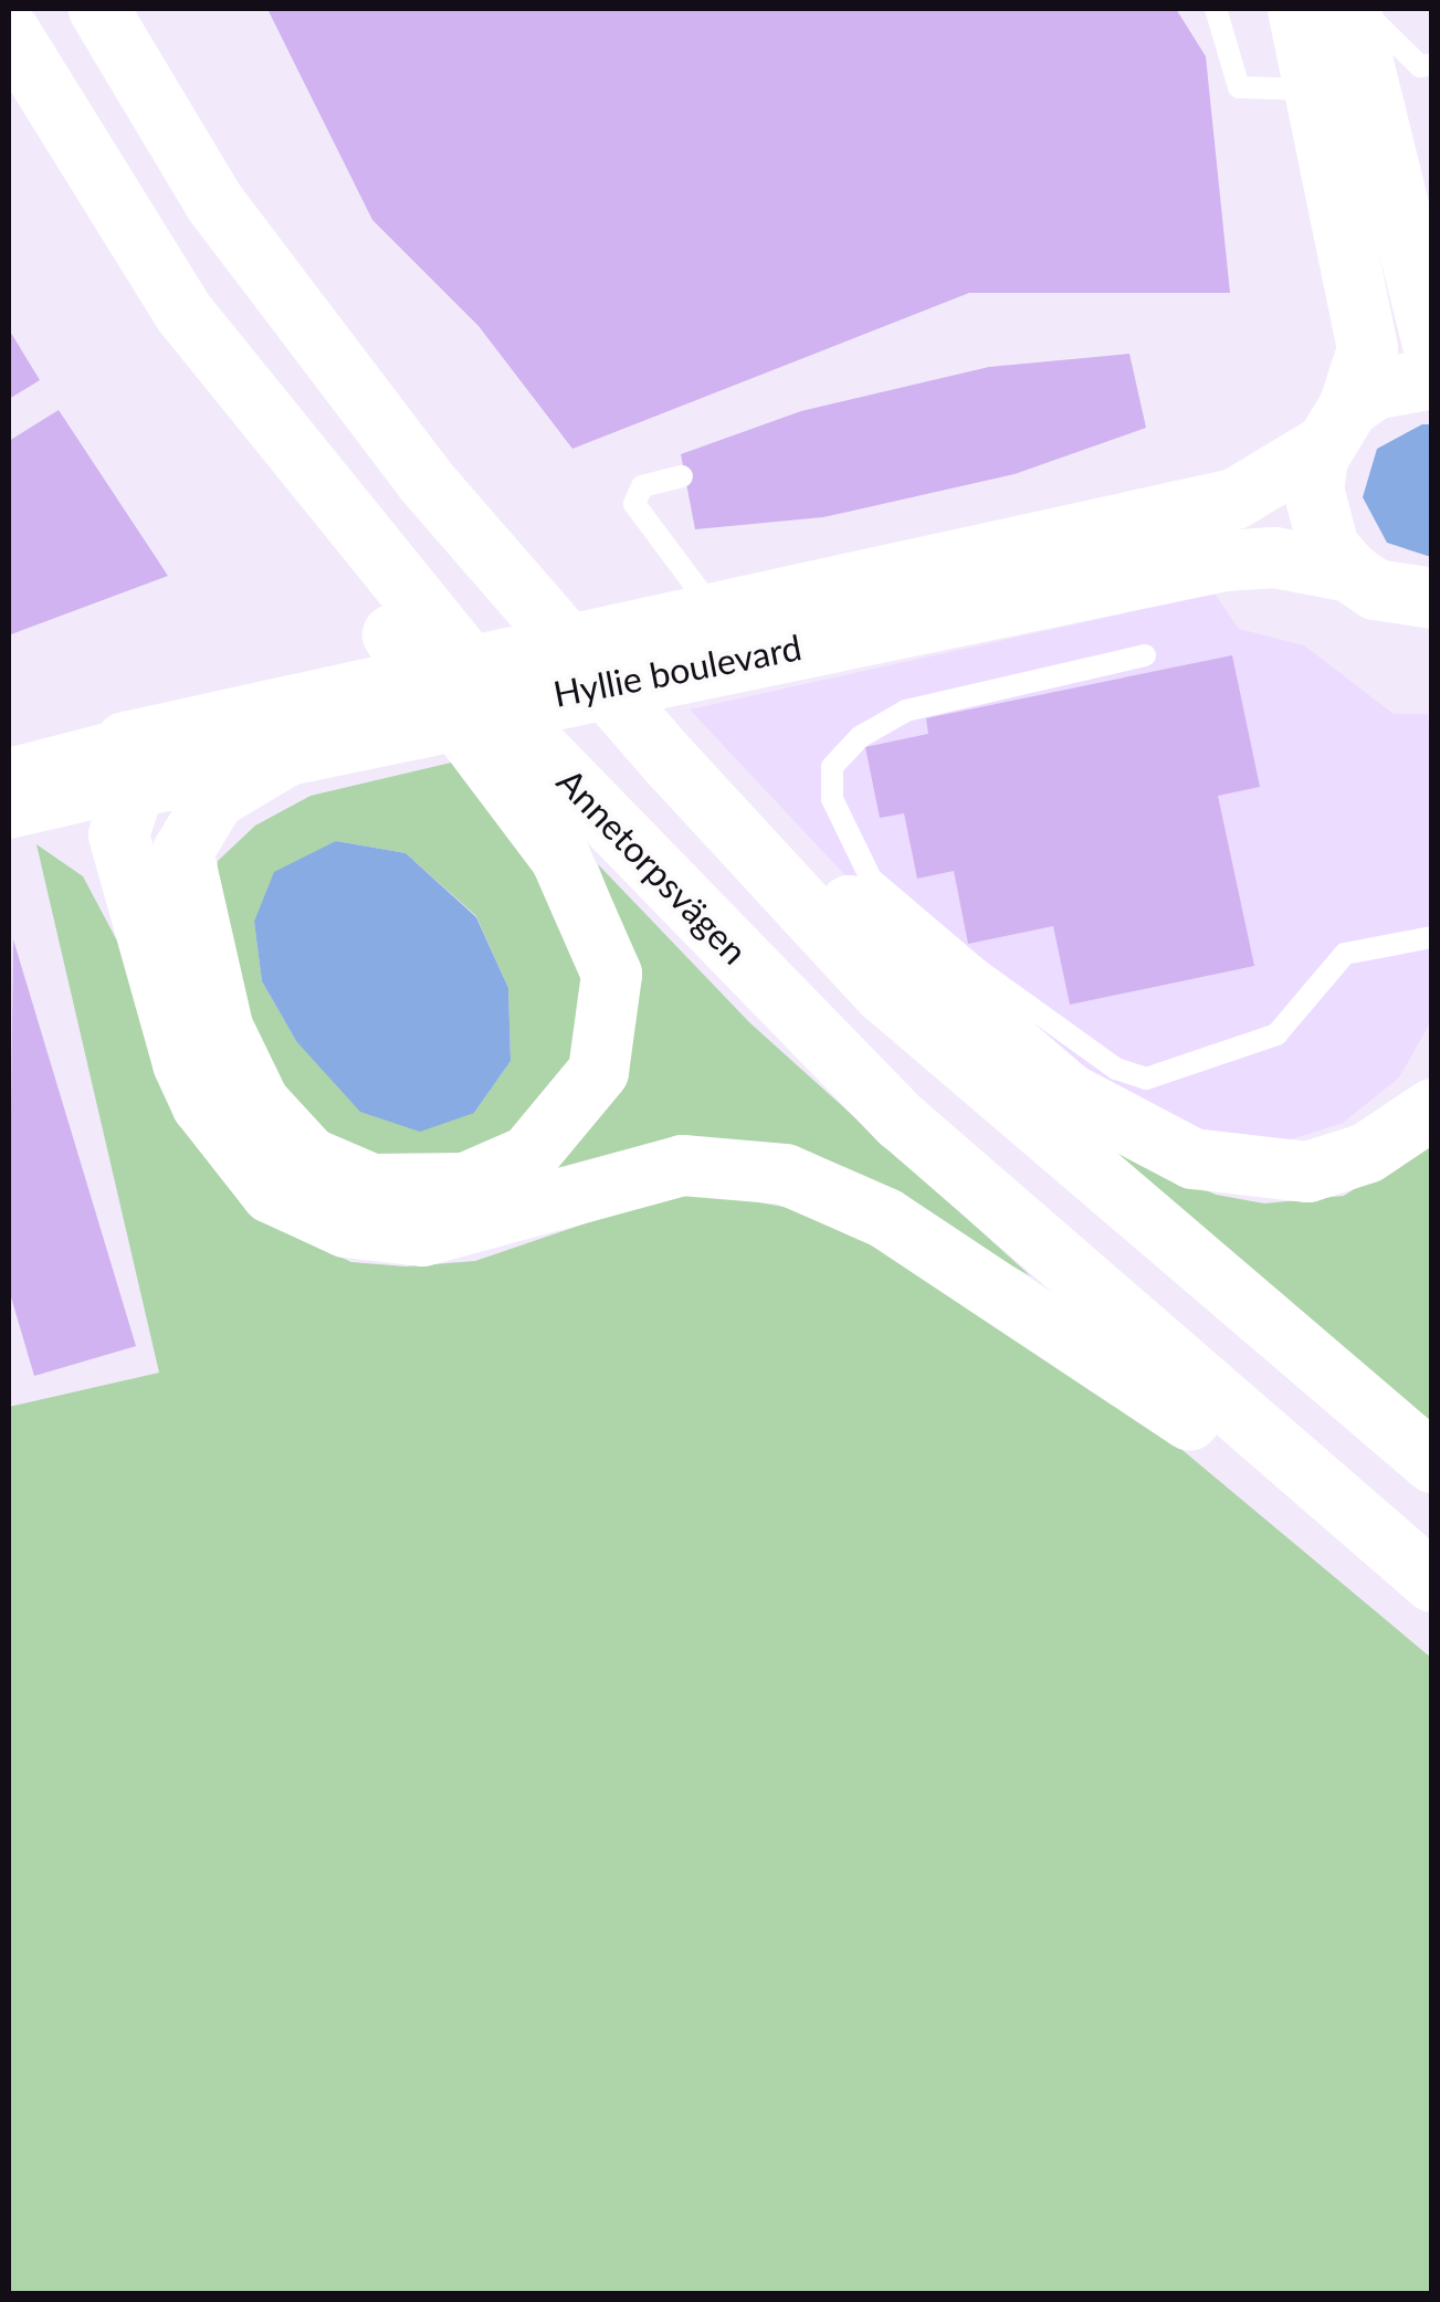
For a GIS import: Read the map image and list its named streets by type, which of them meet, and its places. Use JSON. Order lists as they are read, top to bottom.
{
  "streets": {
    "main road": ["Hyllie boulevard", "Annetorpsvägen"]
  }
}
